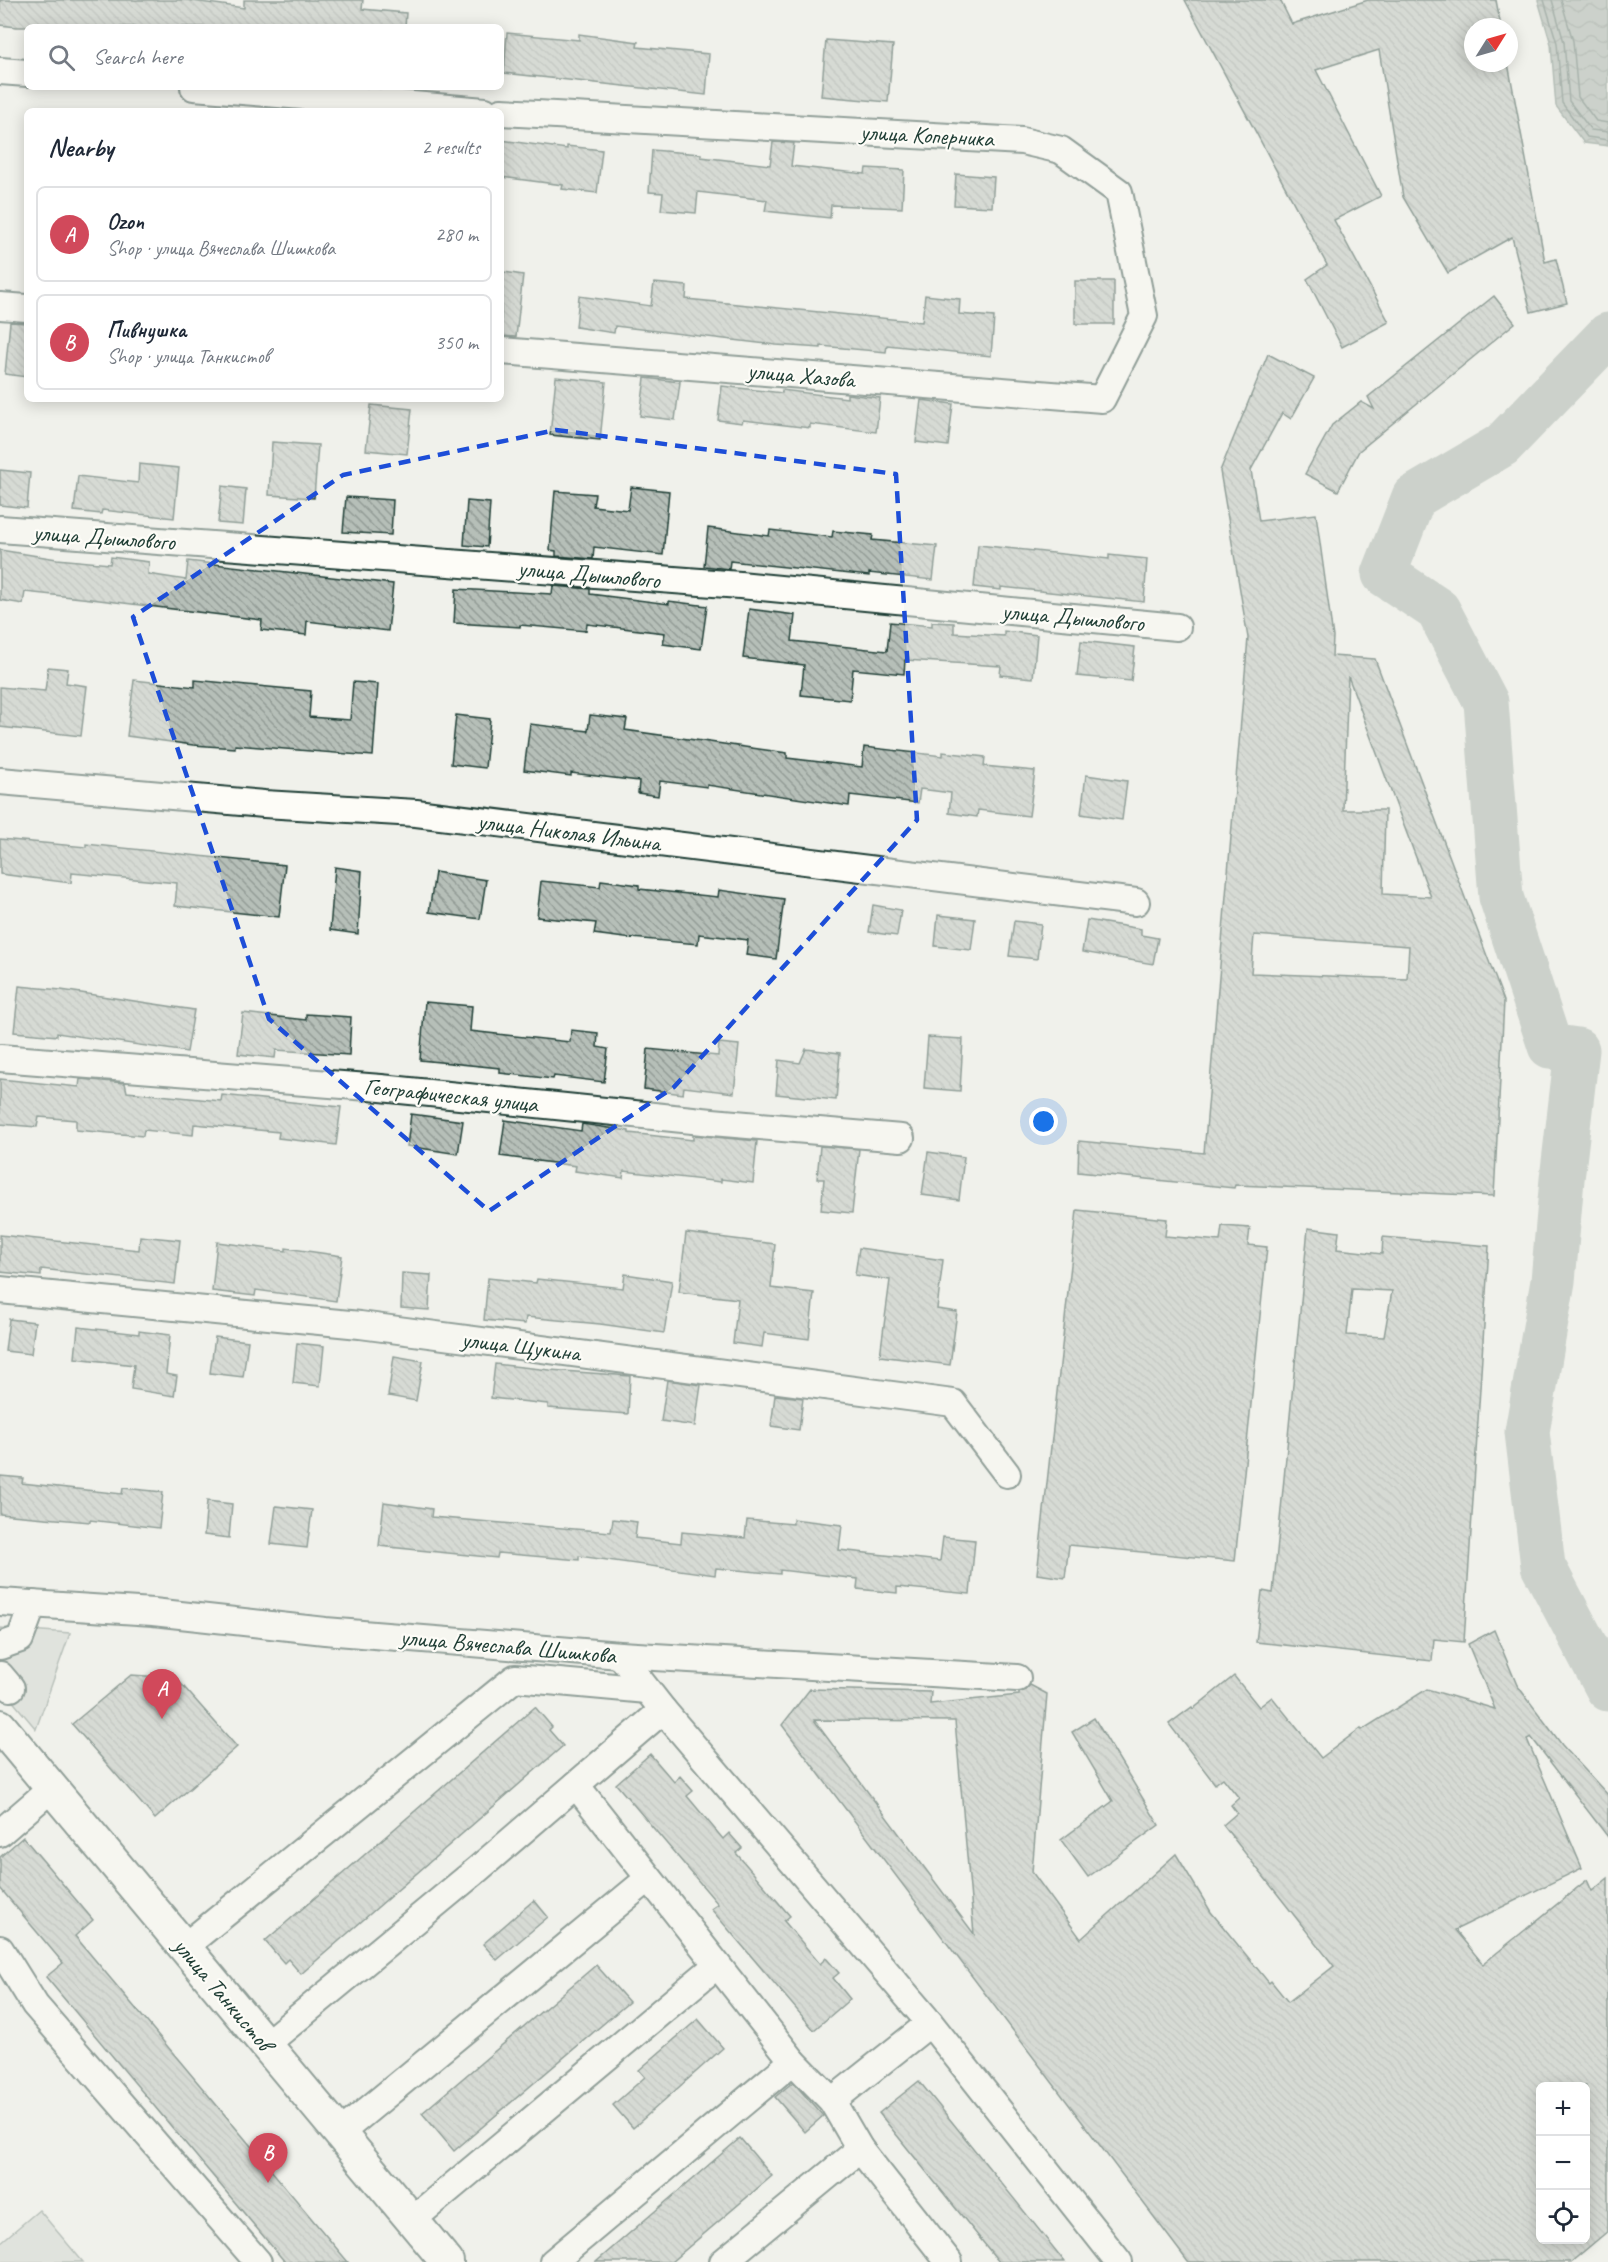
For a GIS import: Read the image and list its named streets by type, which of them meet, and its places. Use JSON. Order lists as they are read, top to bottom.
{
  "streets": {
    "main road": ["улица Танкистов"],
    "street": [
      "улица Коперника",
      "улица Хазова",
      "улица Дышлового",
      "улица Николая Ильина",
      "Географическая улица",
      "улица Щукина",
      "улица Вячеслава Шишкова"
    ]
  },
  "crossings": [
    ["улица Коперника", "улица Хазова"]
  ],
  "north": "top right",
  "page": {
    "search": "Search here",
    "heading": ["Nearby", "2 results"],
    "list": [
      {
        "mark": "A",
        "name": "Ozon",
        "note": "Shop · улица Вячеслава Шишкова",
        "value": "280 m"
      },
      {
        "mark": "B",
        "name": "Пивнушка",
        "note": "Shop · улица Танкистов",
        "value": "350 m"
      }
    ],
    "pins": ["A", "B"],
    "map_buttons": ["+", "−"]
  }
}
